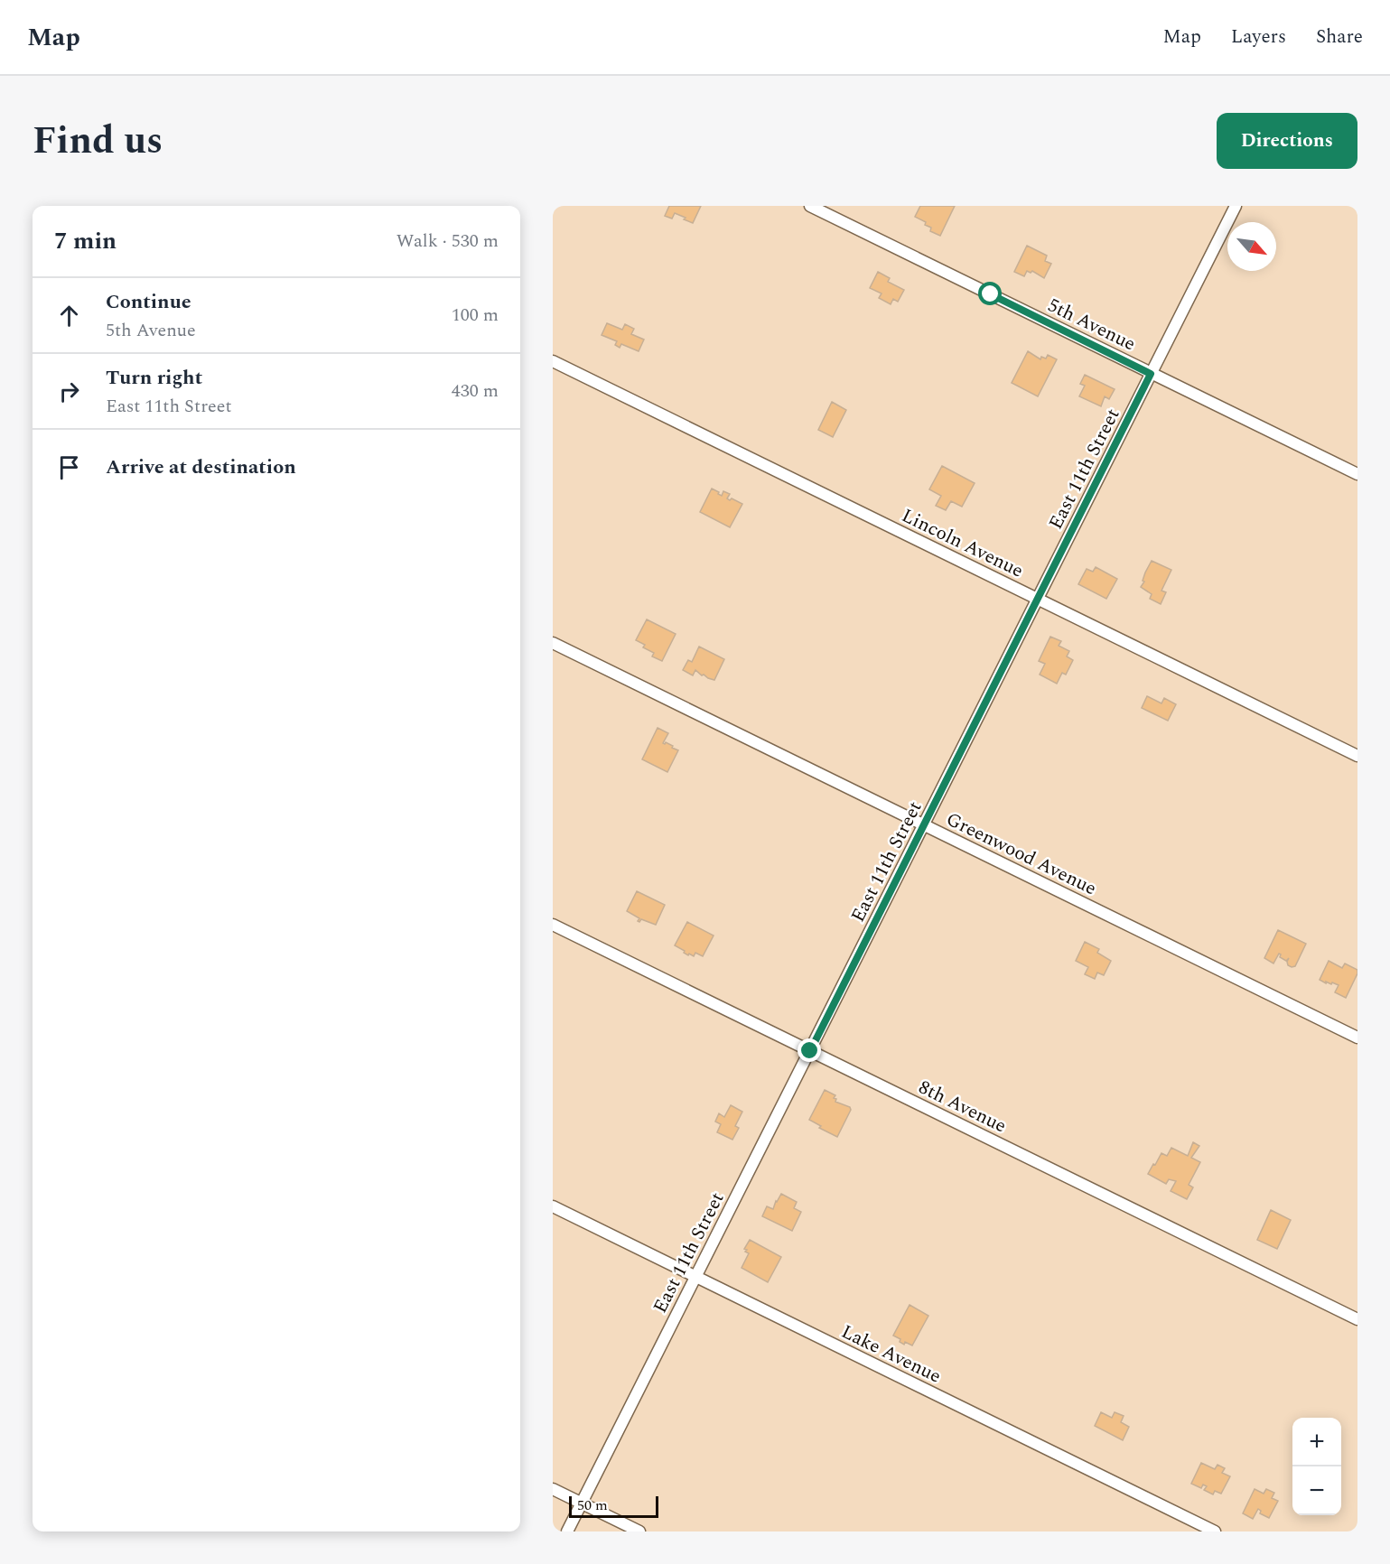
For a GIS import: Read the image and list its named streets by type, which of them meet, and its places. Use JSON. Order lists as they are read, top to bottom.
{
  "streets": {
    "street": [
      "5th Avenue",
      "East 11th Street",
      "Lincoln Avenue",
      "Greenwood Avenue",
      "8th Avenue",
      "Lake Avenue"
    ]
  },
  "crossings": [
    ["5th Avenue", "East 11th Street"],
    ["East 11th Street", "Lincoln Avenue"],
    ["East 11th Street", "Greenwood Avenue"],
    ["East 11th Street", "8th Avenue"],
    ["East 11th Street", "Lake Avenue"]
  ],
  "scale_bar": "50 m",
  "north": "bottom right",
  "page": {
    "header": "Map",
    "nav": ["Map", "Layers", "Share"],
    "title": "Find us",
    "buttons": "Directions",
    "heading": ["7 min", "Walk · 530 m"],
    "list": [
      ["Continue", "5th Avenue", "100 m"],
      ["Turn right", "East 11th Street", "430 m"],
      "Arrive at destination"
    ],
    "map_buttons": ["+", "−"],
    "scale": "50 m"
  }
}
